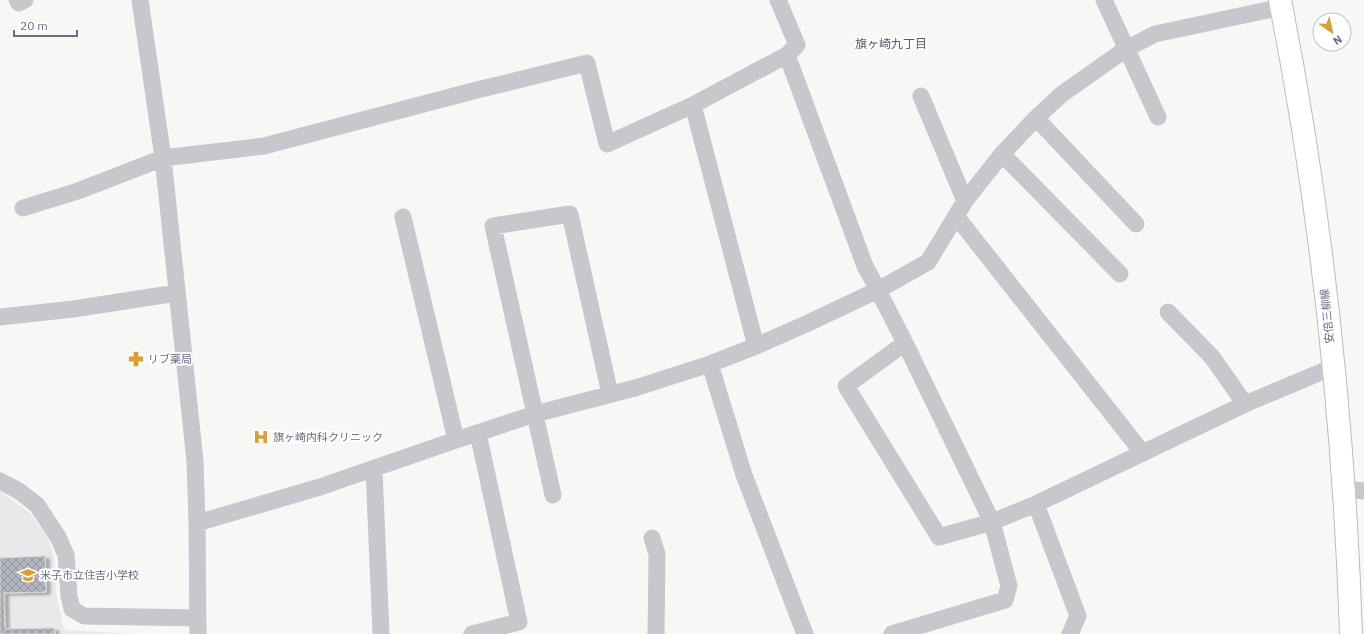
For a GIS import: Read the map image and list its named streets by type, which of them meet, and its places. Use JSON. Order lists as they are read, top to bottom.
{
  "streets": {
    "street": ["安倍三柳線"]
  },
  "districts": ["旗ヶ崎九丁目"],
  "places": {
    "pharmacy": ["リブ薬局"],
    "hospital": ["旗ヶ崎内科クリニック"],
    "school or university": ["米子市立住吉小学校"]
  },
  "scale_bar": "20 m",
  "north": "bottom right"
}
